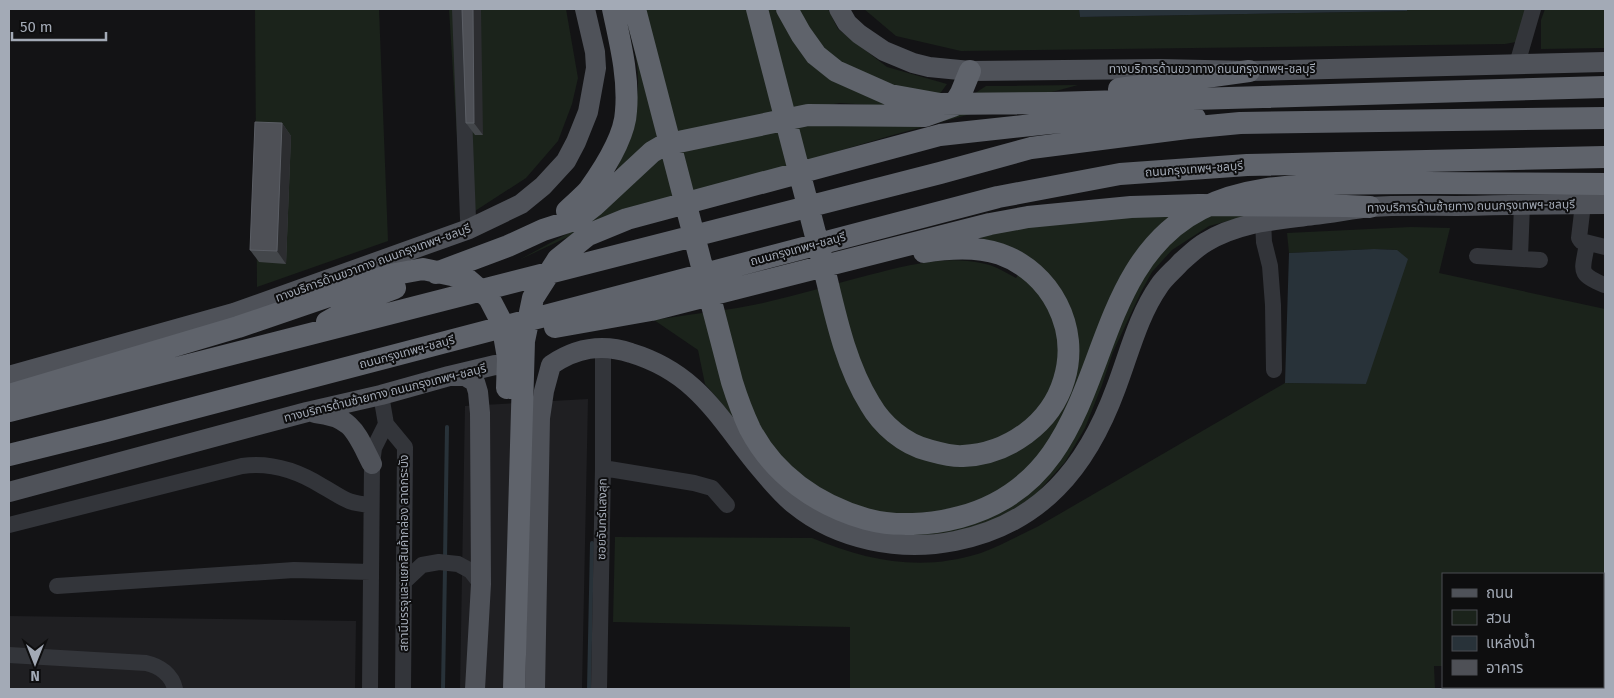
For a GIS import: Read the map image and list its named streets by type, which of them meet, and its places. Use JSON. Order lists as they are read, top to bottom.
{
  "streets": {
    "highway": ["ถนนกรุงเทพฯ-ชลบุรี"],
    "main road": ["ทางบริการด้านขวาทาง ถนนกรุงเทพฯ-ชลบุรี", "ทางบริการด้านซ้ายทาง ถนนกรุงเทพฯ-ชลบุรี"],
    "street": ["ซอยจันทร์แสงสุก", "สถานีบรรจุและแยกสินค้ากล่อง ลาดกระบัง"]
  },
  "crossings": [
    ["ทางบริการด้านซ้ายทาง ถนนกรุงเทพฯ-ชลบุรี", "ซอยจันทร์แสงสุก"]
  ],
  "legend": [
    "ถนน",
    "สวน",
    "แหล่งน้ำ",
    "อาคาร"
  ],
  "scale_bar": "50 m",
  "north": "bottom"
}
